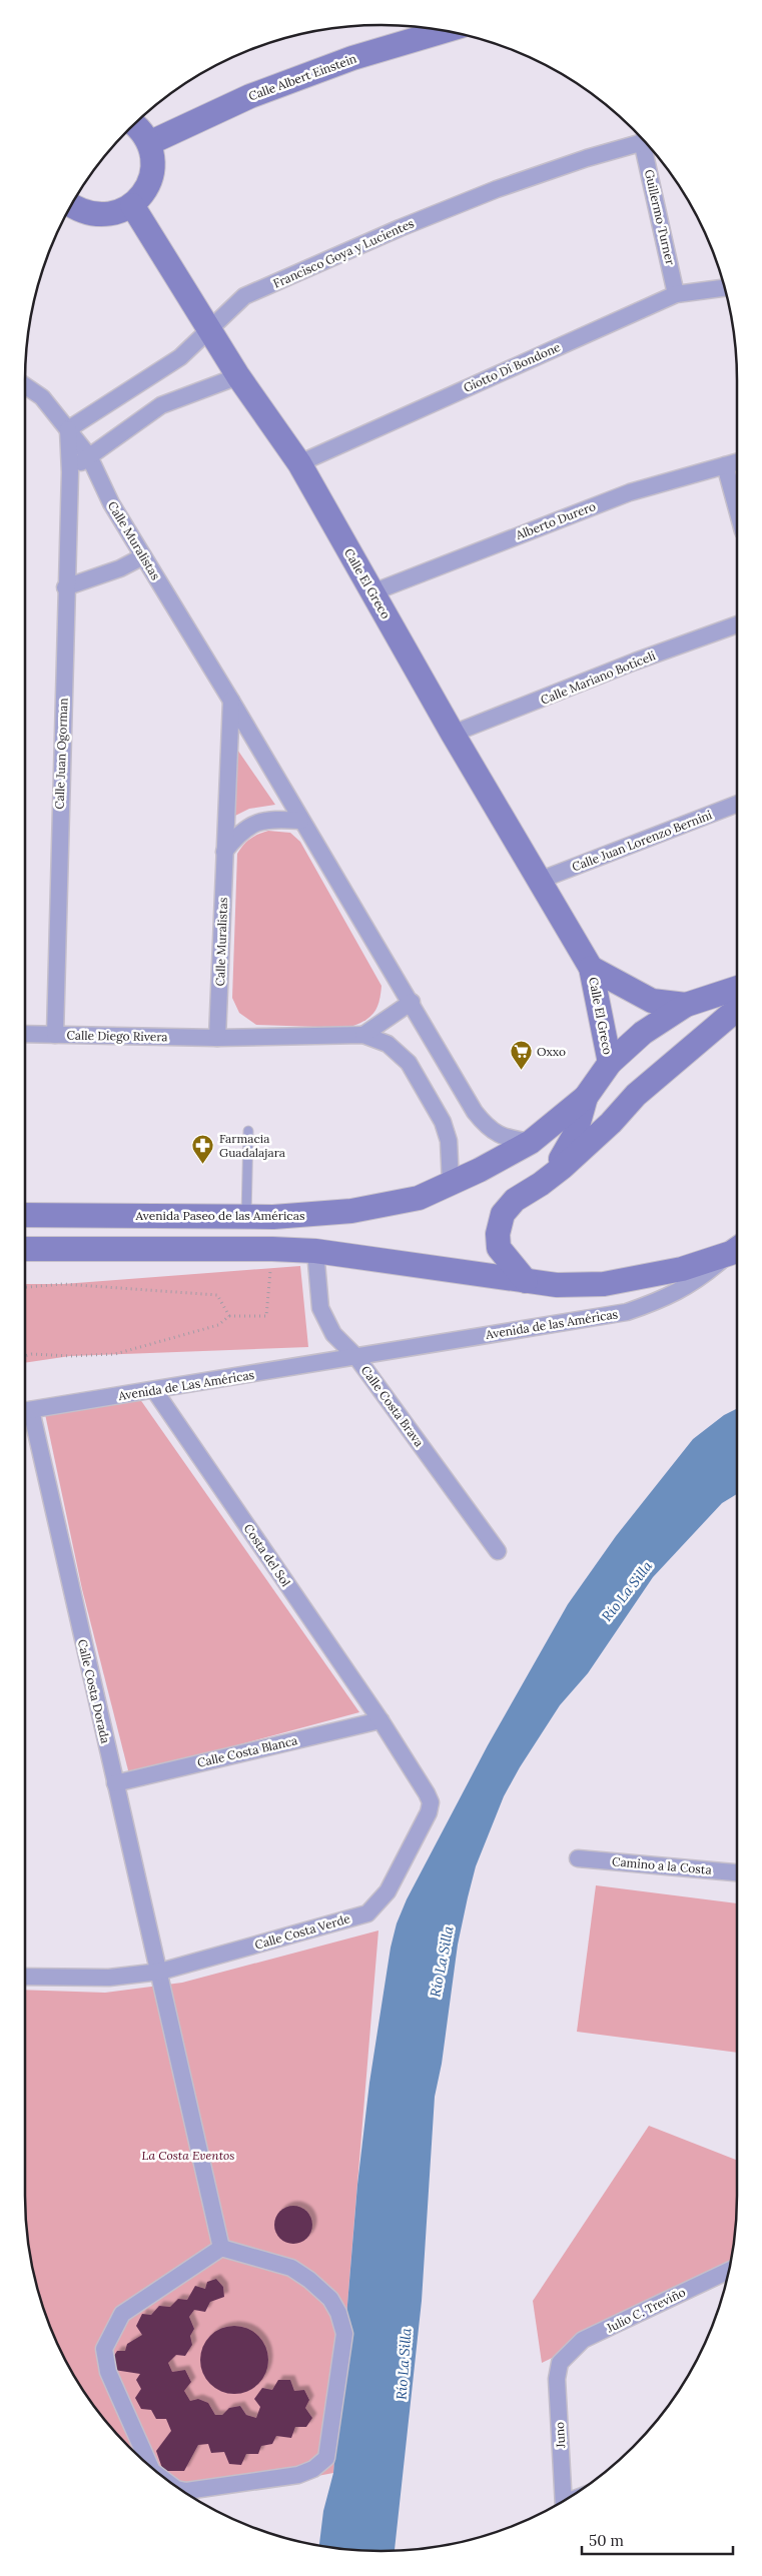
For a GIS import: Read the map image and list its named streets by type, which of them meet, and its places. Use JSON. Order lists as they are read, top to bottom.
{
  "streets": {
    "street": [
      "Calle Albert Einstein",
      "Guillermo Turner",
      "Francisco Goya y Lucientes",
      "Giotto Di Bondone",
      "Alberto Durero",
      "Calle Muralistas",
      "Calle El Greco",
      "Calle Mariano Boticeli",
      "Calle Juan Ogorman",
      "Calle Juan Lorenzo Bernini",
      "Calle Diego Rivera",
      "Avenida Paseo de las Américas",
      "Avenida de las Américas",
      "Avenida de Las Américas",
      "Calle Costa Brava",
      "Costa del Sol",
      "Calle Costa Dorada",
      "Calle Costa Blanca",
      "Camino a la Costa",
      "Calle Costa Verde",
      "Julio C. Treviño",
      "Juno"
    ]
  },
  "crossings": [
    ["Guillermo Turner", "Giotto Di Bondone"],
    ["Francisco Goya y Lucientes", "Calle Muralistas"],
    ["Francisco Goya y Lucientes", "Calle El Greco"],
    ["Francisco Goya y Lucientes", "Calle Juan Ogorman"],
    ["Giotto Di Bondone", "Calle El Greco"],
    ["Alberto Durero", "Calle El Greco"],
    ["Calle Muralistas", "Calle Juan Ogorman"],
    ["Calle Muralistas", "Calle Diego Rivera"],
    ["Calle Muralistas", "Avenida Paseo de las Américas"],
    ["Calle El Greco", "Calle Mariano Boticeli"],
    ["Calle El Greco", "Calle Juan Lorenzo Bernini"],
    ["Calle El Greco", "Avenida Paseo de las Américas"],
    ["Calle Juan Ogorman", "Calle Diego Rivera"],
    ["Avenida de las Américas", "Avenida de Las Américas"],
    ["Avenida de las Américas", "Calle Costa Brava"],
    ["Avenida de Las Américas", "Calle Costa Brava"],
    ["Avenida de Las Américas", "Costa del Sol"],
    ["Costa del Sol", "Calle Costa Blanca"],
    ["Costa del Sol", "Calle Costa Verde"],
    ["Calle Costa Dorada", "Calle Costa Blanca"],
    ["Calle Costa Dorada", "Calle Costa Verde"],
    ["Calle Costa Blanca", "Calle Costa Verde"],
    ["Julio C. Treviño", "Juno"]
  ],
  "water": ["Río La Silla"],
  "parks": ["La Costa Eventos"],
  "places": {
    "supermarket": ["Oxxo"],
    "pharmacy": ["Farmacia Guadalajara"]
  },
  "scale_bar": "50 m"
}
